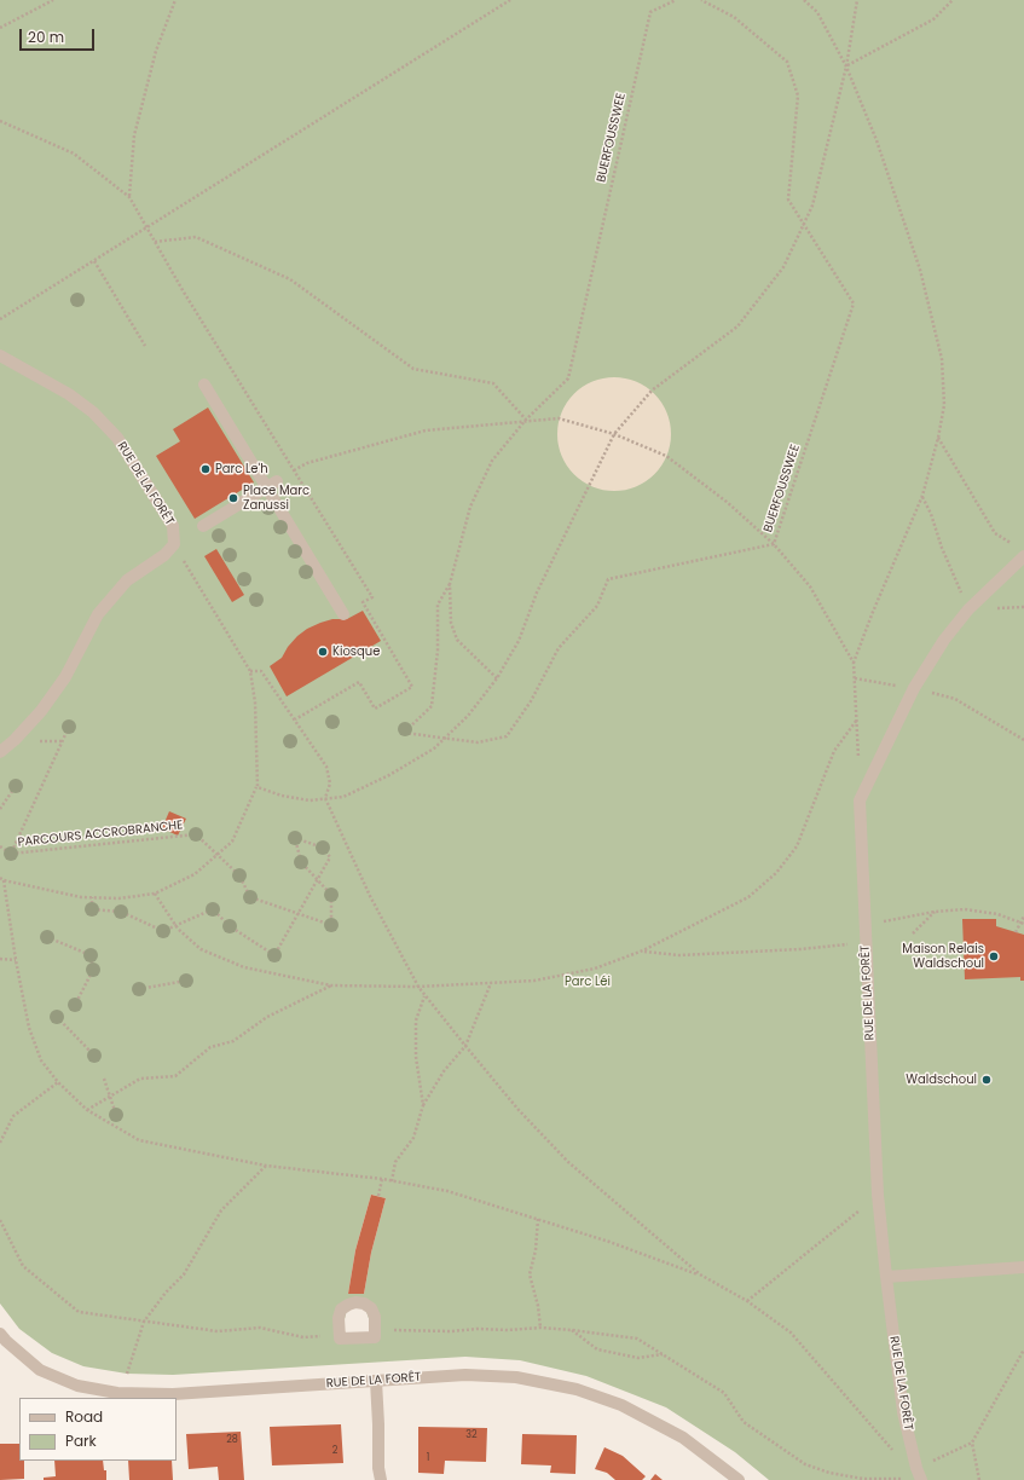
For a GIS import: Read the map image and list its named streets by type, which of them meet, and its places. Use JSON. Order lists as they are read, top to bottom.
{
  "streets": {
    "street": ["RUE DE LA FORÊT"],
    "path": ["BUERFOUSSWEE", "PARCOURS ACCROBRANCHE"]
  },
  "parks": ["Parc Léi"],
  "places": [
    "Parc Le'h",
    "Place Marc Zanussi",
    "Kiosque",
    "Maison Relais Waldschoul",
    "Waldschoul"
  ],
  "house_numbers": [
    "32",
    "28",
    "2",
    "1"
  ],
  "legend": ["Road", "Park"],
  "scale_bar": "20 m"
}
